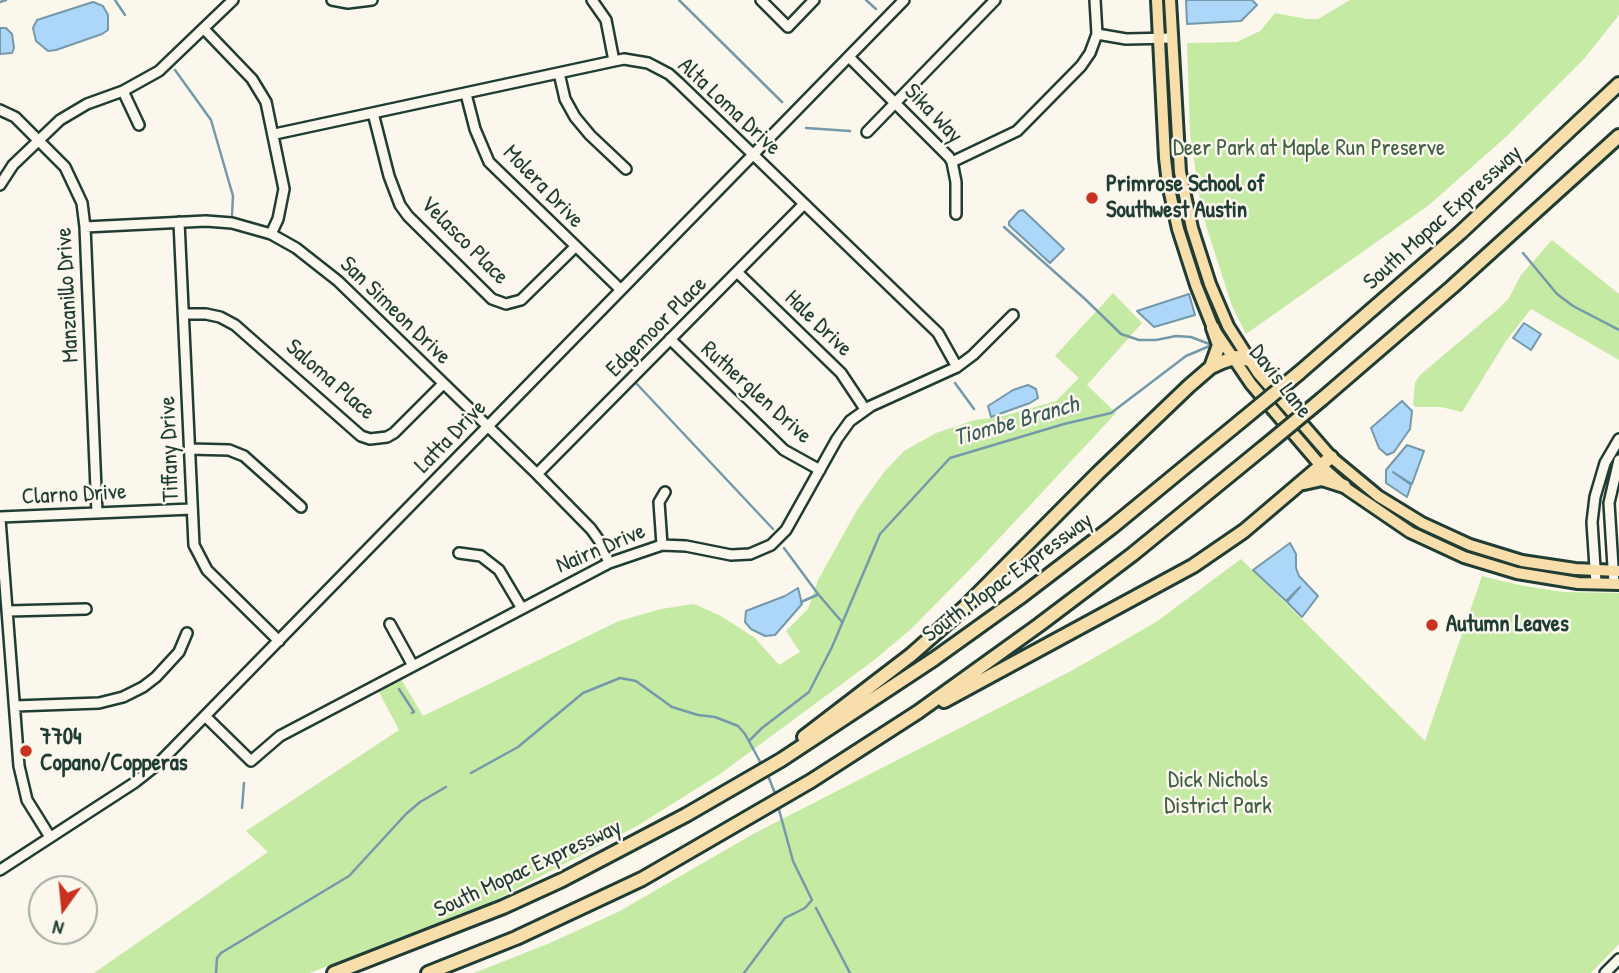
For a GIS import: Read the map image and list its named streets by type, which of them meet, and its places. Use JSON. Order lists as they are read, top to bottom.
{
  "streets": {
    "highway": ["South Mopac Expressway"],
    "main road": ["Davis Lane"],
    "street": [
      "Alta Loma Drive",
      "Sika Way",
      "Molera Drive",
      "Velasco Place",
      "Manzanillo Drive",
      "San Simeon Drive",
      "Hale Drive",
      "Edgemoor Place",
      "Saloma Place",
      "Rutherglen Drive",
      "Latta Drive",
      "Tiffany Drive",
      "Clarno Drive",
      "Nairn Drive"
    ]
  },
  "crossings": [
    ["Alta Loma Drive", "Molera Drive"],
    ["Alta Loma Drive", "Velasco Place"],
    ["Alta Loma Drive", "Edgemoor Place"],
    ["Alta Loma Drive", "Latta Drive"],
    ["Alta Loma Drive", "Nairn Drive"],
    ["Sika Way", "Latta Drive"],
    ["Molera Drive", "Velasco Place"],
    ["Molera Drive", "Latta Drive"],
    ["Manzanillo Drive", "San Simeon Drive"],
    ["Manzanillo Drive", "Clarno Drive"],
    ["San Simeon Drive", "Edgemoor Place"],
    ["San Simeon Drive", "Saloma Place"],
    ["San Simeon Drive", "Latta Drive"],
    ["San Simeon Drive", "Tiffany Drive"],
    ["San Simeon Drive", "Nairn Drive"],
    ["Hale Drive", "Edgemoor Place"],
    ["Hale Drive", "Nairn Drive"],
    ["Edgemoor Place", "Rutherglen Drive"],
    ["Saloma Place", "Tiffany Drive"],
    ["Rutherglen Drive", "Nairn Drive"],
    ["Latta Drive", "Tiffany Drive"],
    ["Latta Drive", "Nairn Drive"],
    ["Tiffany Drive", "Clarno Drive"]
  ],
  "water": ["Tiombe Branch"],
  "parks": ["Deer Park at Maple Run Preserve", "Dick Nichols District Park"],
  "places": ["Primrose School of Southwest Austin", "Autumn Leaves", "7704 Copano/Copperas"],
  "north": "bottom"
}
